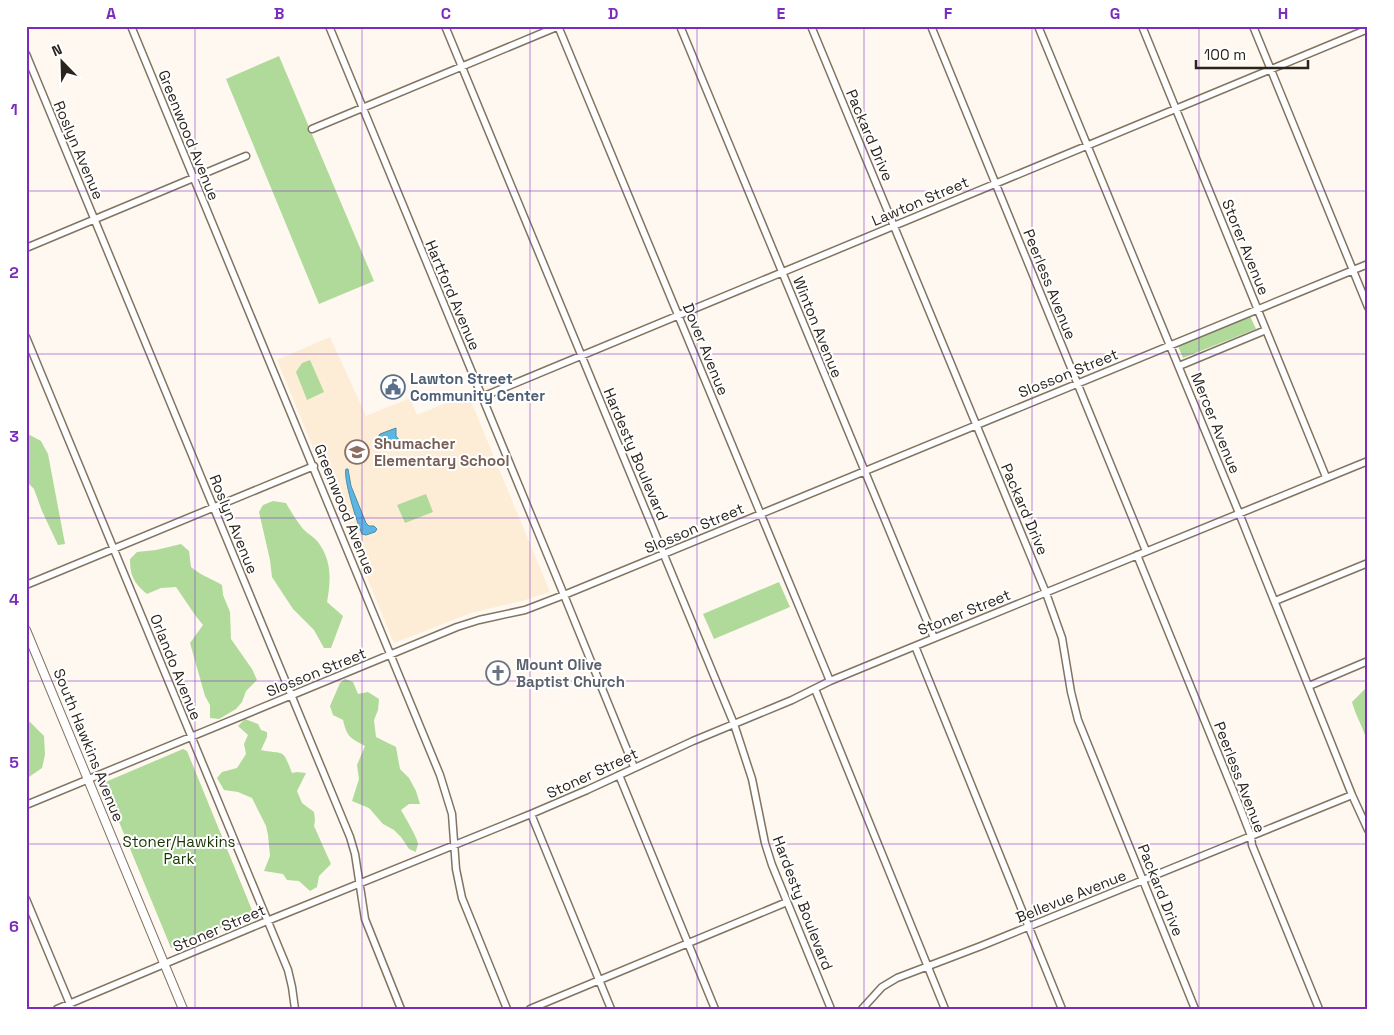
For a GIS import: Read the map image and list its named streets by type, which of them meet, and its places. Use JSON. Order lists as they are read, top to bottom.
{
  "streets": {
    "street": [
      "Greenwood Avenue",
      "Packard Drive",
      "Roslyn Avenue",
      "Lawton Street",
      "Storer Avenue",
      "Peerless Avenue",
      "Hartford Avenue",
      "Winton Avenue",
      "Dover Avenue",
      "Slosson Street",
      "Mercer Avenue",
      "Hardesty Boulevard",
      "Stoner Street",
      "Orlando Avenue",
      "South Hawkins Avenue",
      "Bellevue Avenue"
    ]
  },
  "crossings": [
    ["Greenwood Avenue", "Slosson Street"],
    ["Greenwood Avenue", "Stoner Street"],
    ["Packard Drive", "Lawton Street"],
    ["Packard Drive", "Slosson Street"],
    ["Packard Drive", "Stoner Street"],
    ["Packard Drive", "Bellevue Avenue"],
    ["Roslyn Avenue", "Slosson Street"],
    ["Roslyn Avenue", "Stoner Street"],
    ["Lawton Street", "Storer Avenue"],
    ["Lawton Street", "Peerless Avenue"],
    ["Lawton Street", "Hartford Avenue"],
    ["Lawton Street", "Winton Avenue"],
    ["Lawton Street", "Dover Avenue"],
    ["Lawton Street", "Mercer Avenue"],
    ["Lawton Street", "Hardesty Boulevard"],
    ["Storer Avenue", "Slosson Street"],
    ["Peerless Avenue", "Slosson Street"],
    ["Peerless Avenue", "Stoner Street"],
    ["Peerless Avenue", "Bellevue Avenue"],
    ["Hartford Avenue", "Slosson Street"],
    ["Hartford Avenue", "Stoner Street"],
    ["Winton Avenue", "Slosson Street"],
    ["Winton Avenue", "Stoner Street"],
    ["Dover Avenue", "Slosson Street"],
    ["Dover Avenue", "Stoner Street"],
    ["Slosson Street", "Mercer Avenue"],
    ["Slosson Street", "Hardesty Boulevard"],
    ["Slosson Street", "Orlando Avenue"],
    ["Slosson Street", "South Hawkins Avenue"],
    ["Mercer Avenue", "Bellevue Avenue"],
    ["Hardesty Boulevard", "Stoner Street"],
    ["Stoner Street", "Orlando Avenue"],
    ["Stoner Street", "South Hawkins Avenue"]
  ],
  "parks": ["Stoner/Hawkins Park"],
  "places": {
    "public building": ["Lawton Street Community Center"],
    "school or university": ["Shumacher Elementary School"],
    "church": ["Mount Olive Baptist Church"]
  },
  "scale_bar": "100 m",
  "north": "top left",
  "grid": {
    "columns": [
      "A",
      "B",
      "C",
      "D",
      "E",
      "F",
      "G",
      "H"
    ],
    "rows": [
      "1",
      "2",
      "3",
      "4",
      "5",
      "6"
    ]
  }
}
